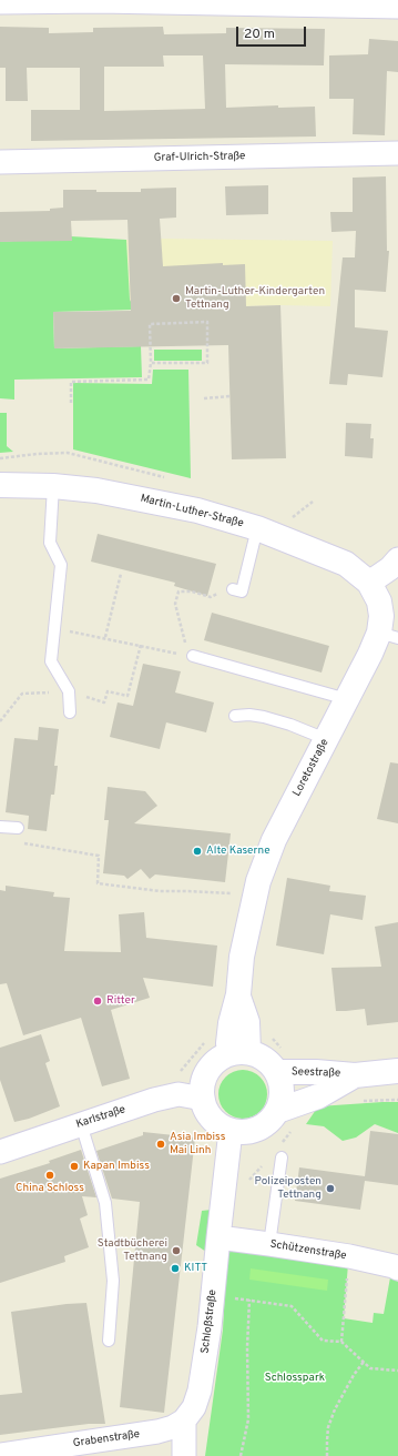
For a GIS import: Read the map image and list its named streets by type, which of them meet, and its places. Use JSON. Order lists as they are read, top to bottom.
{
  "streets": {
    "main road": ["Martin-Luther-Straße", "Loretostraße", "Seestraße"],
    "street": [
      "Graf-Ulrich-Straße",
      "Karlstraße",
      "Schützenstraße",
      "Schloßstraße",
      "Grabenstraße"
    ]
  },
  "crossings": [
    ["Martin-Luther-Straße", "Loretostraße"],
    ["Loretostraße", "Seestraße"],
    ["Loretostraße", "Karlstraße"],
    ["Loretostraße", "Schloßstraße"],
    ["Seestraße", "Karlstraße"],
    ["Seestraße", "Schloßstraße"],
    ["Karlstraße", "Schloßstraße"],
    ["Schützenstraße", "Schloßstraße"],
    ["Schloßstraße", "Grabenstraße"]
  ],
  "parks": ["Schlosspark"],
  "places": [
    "Martin-Luther-Kindergarten Tettnang",
    "Alte Kaserne",
    "Ritter",
    "Asia Imbiss Mai Linh",
    "Kapan Imbiss",
    "China Schloss",
    "Polizeiposten Tettnang",
    "Stadtbücherei Tettnang",
    "KITT"
  ],
  "scale_bar": "20 m"
}
